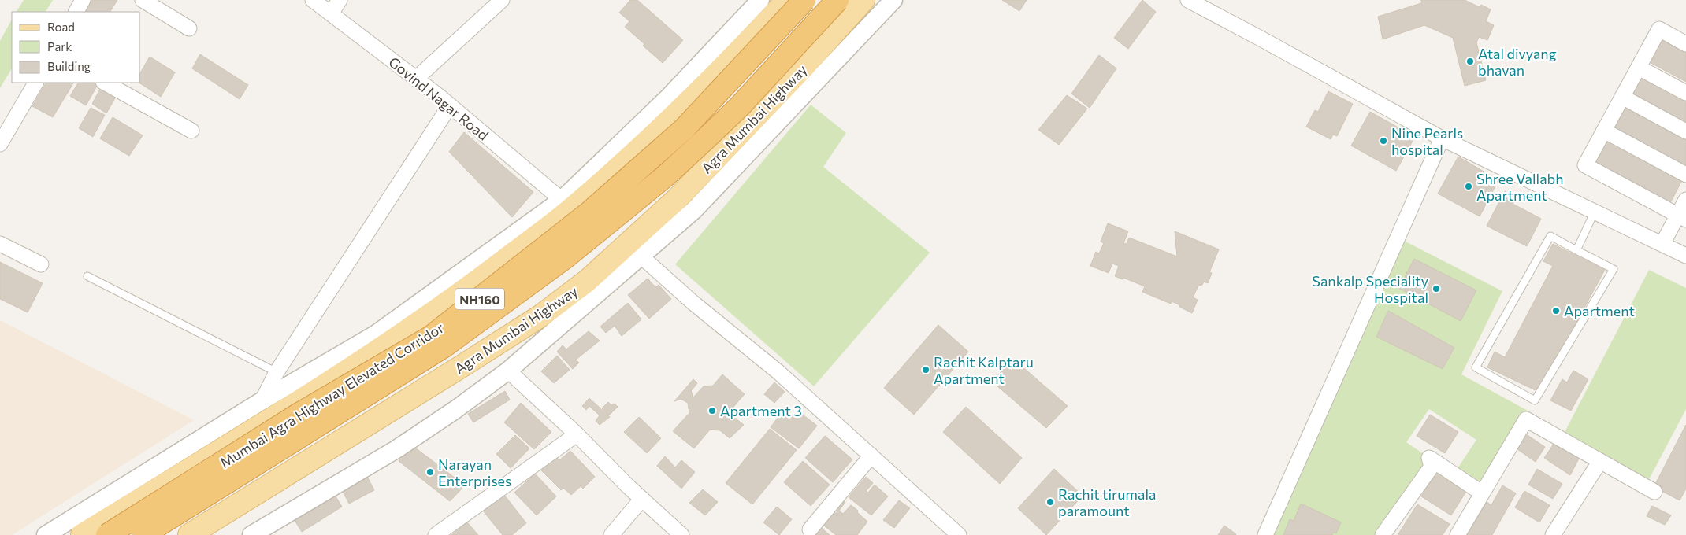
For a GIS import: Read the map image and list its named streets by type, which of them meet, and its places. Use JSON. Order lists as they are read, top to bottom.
{
  "streets": {
    "highway": ["NH160", "Mumbai Agra Highway Elevated Corridor"],
    "main road": ["Agra Mumbai Highway"],
    "street": ["Govind Nagar Road"]
  },
  "places": [
    "Atal divyang bhavan",
    "Nine Pearls hospital",
    "Shree Vallabh Apartment",
    "Sankalp Speciality Hospital",
    "Apartment",
    "Rachit Kalptaru Apartment",
    "Apartment 3",
    "Narayan Enterprises",
    "Rachit tirumala paramount"
  ],
  "legend": ["Road", "Park", "Building"]
}
